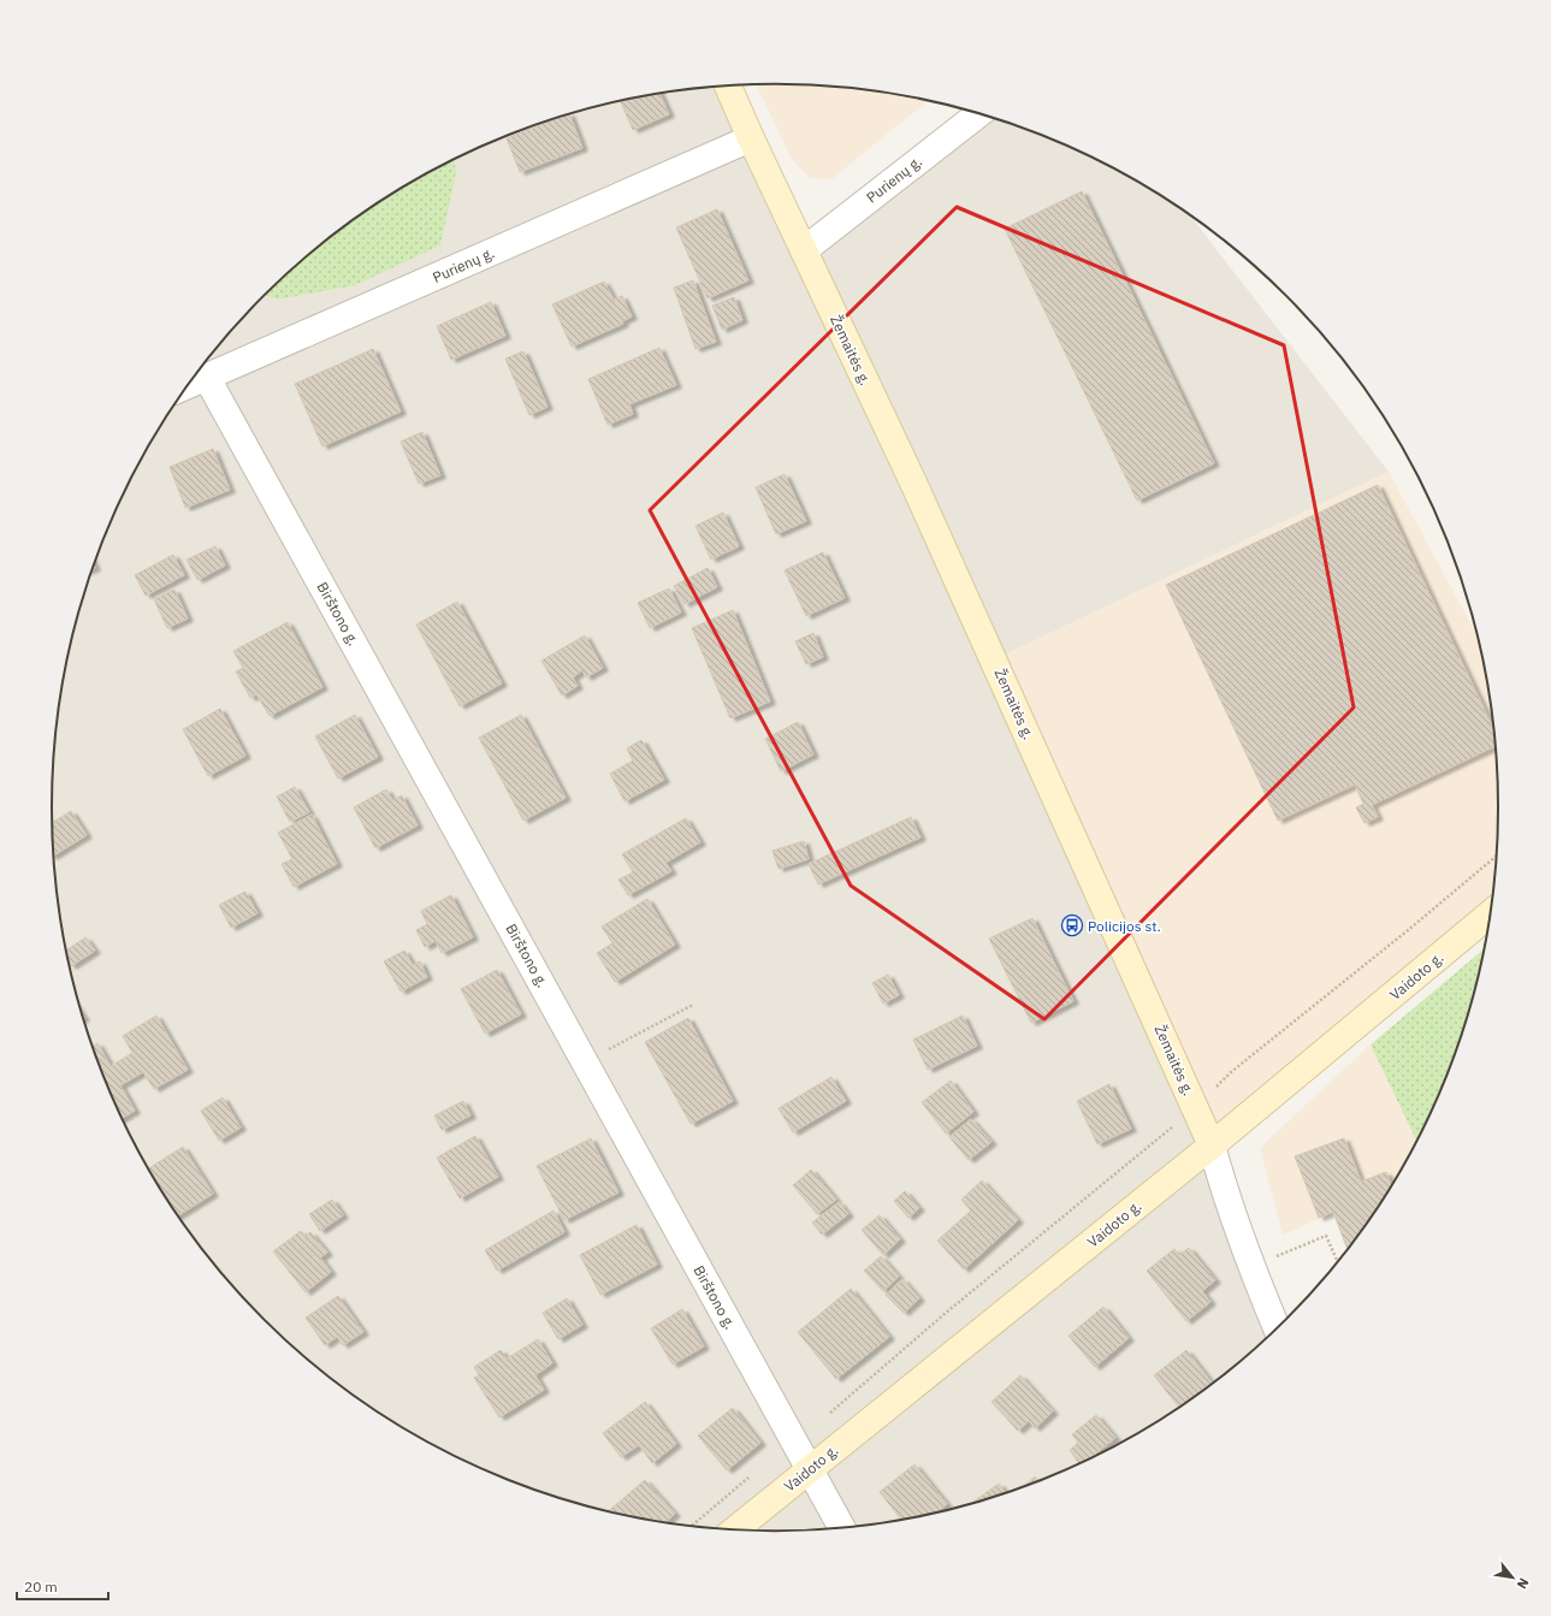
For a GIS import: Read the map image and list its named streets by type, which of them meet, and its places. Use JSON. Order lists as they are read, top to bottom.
{
  "streets": {
    "main road": ["Žemaitės g.", "Vaidoto g."],
    "street": ["Purienų g.", "Birštono g."]
  },
  "crossings": [
    ["Purienų g.", "Žemaitės g."],
    ["Purienų g.", "Birštono g."],
    ["Žemaitės g.", "Vaidoto g."],
    ["Birštono g.", "Vaidoto g."]
  ],
  "places": {
    "bus stop": ["Policijos st."]
  },
  "scale_bar": "20 m",
  "north": "bottom right"
}
